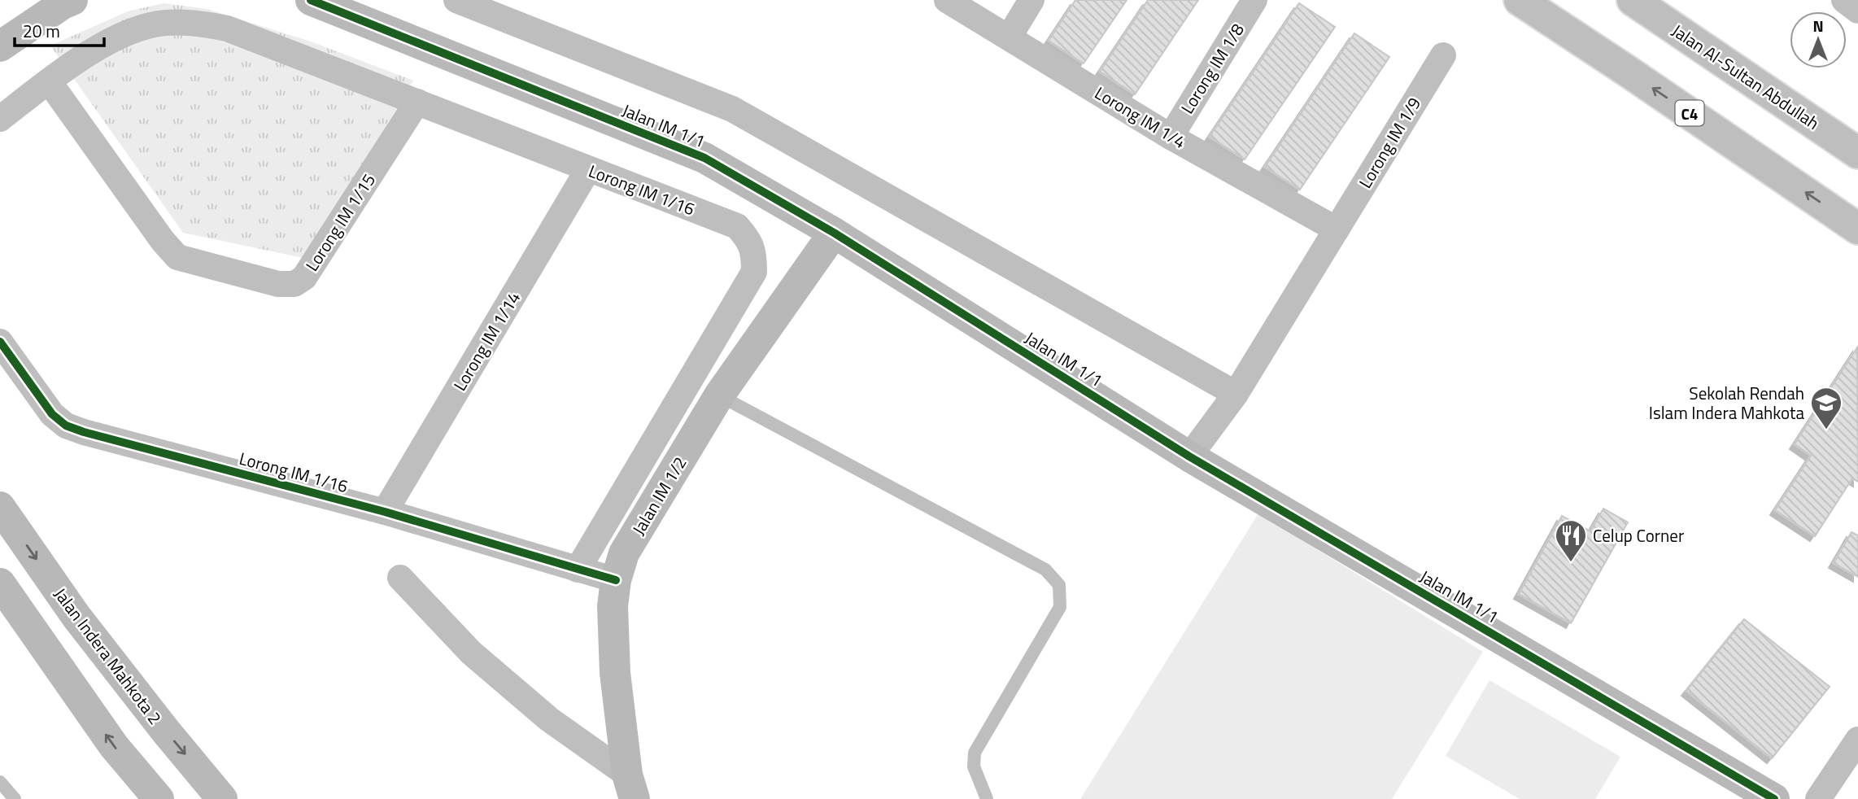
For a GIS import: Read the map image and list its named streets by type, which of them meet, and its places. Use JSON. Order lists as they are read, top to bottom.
{
  "streets": {
    "main road": ["Jalan Al-Sultan Abdullah", "C4"],
    "street": [
      "Lorong IM 1/8",
      "Lorong IM 1/4",
      "Jalan IM 1/1",
      "Lorong IM 1/9",
      "Lorong IM 1/16",
      "Lorong IM 1/15",
      "Lorong IM 1/14",
      "Jalan IM 1/2",
      "Jalan Indera Mahkota 2"
    ]
  },
  "crossings": [
    ["Lorong IM 1/8", "Lorong IM 1/4"],
    ["Lorong IM 1/4", "Lorong IM 1/9"],
    ["Jalan IM 1/1", "Lorong IM 1/9"],
    ["Jalan IM 1/1", "Jalan IM 1/2"],
    ["Lorong IM 1/16", "Lorong IM 1/15"],
    ["Lorong IM 1/16", "Lorong IM 1/14"],
    ["Lorong IM 1/16", "Jalan IM 1/2"]
  ],
  "places": {
    "school or university": ["Sekolah Rendah Islam Indera Mahkota"],
    "restaurant": ["Celup Corner"]
  },
  "scale_bar": "20 m",
  "north": "top"
}
